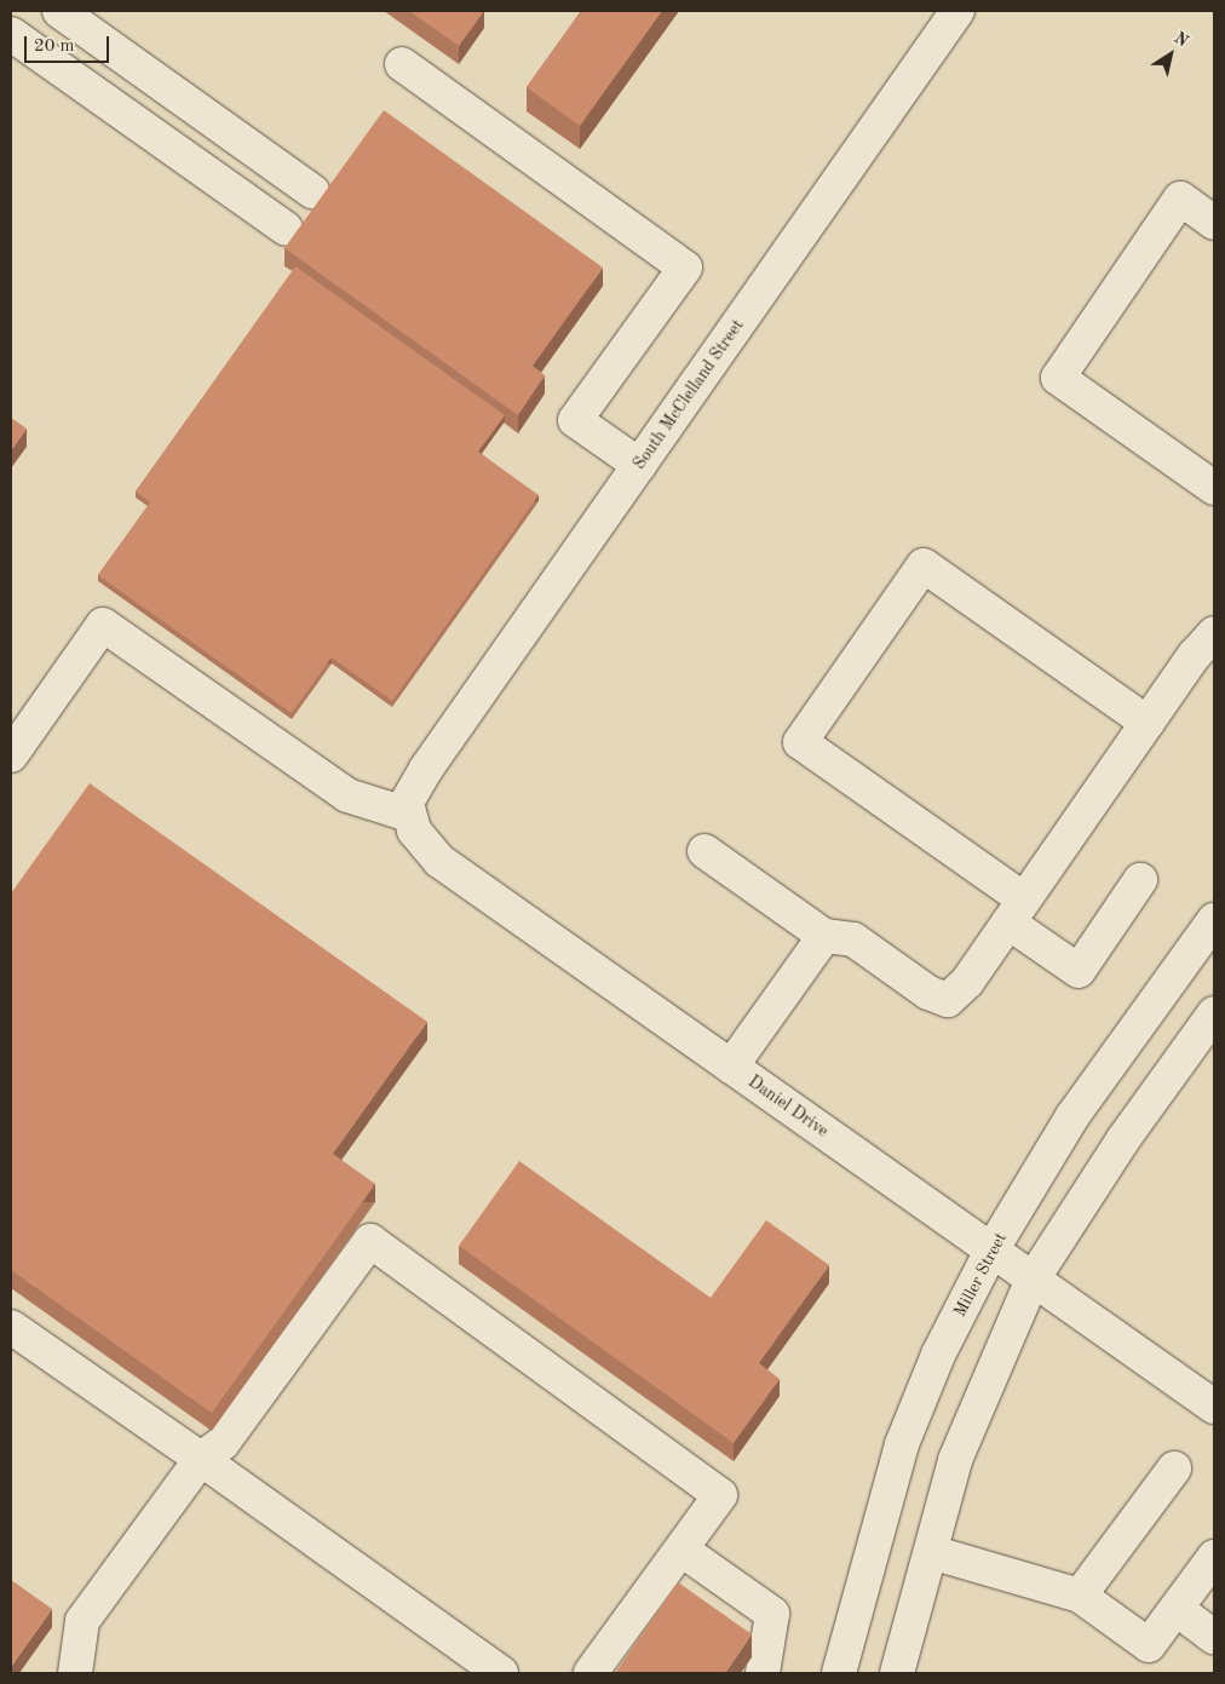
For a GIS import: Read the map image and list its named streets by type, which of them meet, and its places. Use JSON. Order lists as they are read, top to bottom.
{
  "streets": {
    "street": ["South McClelland Street", "Daniel Drive", "Miller Street"]
  },
  "crossings": [
    ["South McClelland Street", "Daniel Drive"],
    ["Daniel Drive", "Miller Street"]
  ],
  "scale_bar": "20 m",
  "north": "top right"
}
